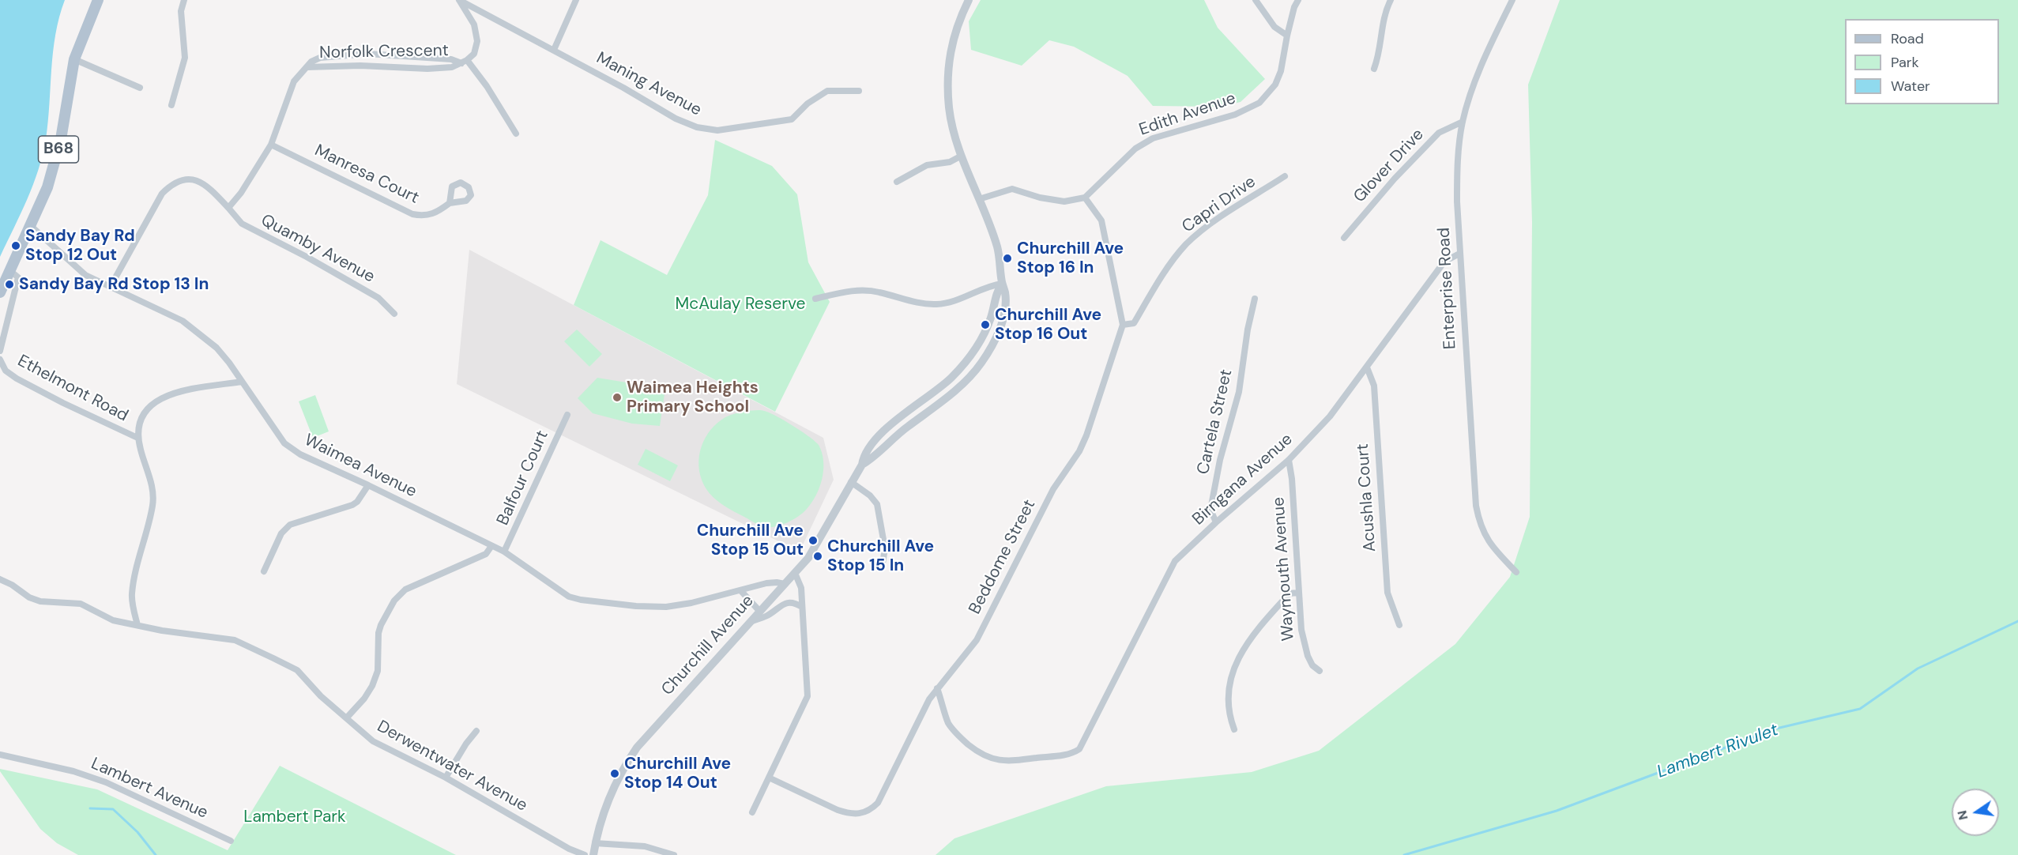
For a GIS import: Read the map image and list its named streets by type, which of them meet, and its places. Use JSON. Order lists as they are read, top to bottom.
{
  "streets": {
    "main road": ["B68"],
    "street": [
      "Norfolk Crescent",
      "Maning Avenue",
      "Edith Avenue",
      "Glover Drive",
      "Manresa Court",
      "Capri Drive",
      "Quamby Avenue",
      "Enterprise Road",
      "Ethelmont Road",
      "Cartela Street",
      "Waimea Avenue",
      "Balfour Court",
      "Birngana Avenue",
      "Acushla Court",
      "Beddome Street",
      "Waymouth Avenue",
      "Churchill Avenue",
      "Derwentwater Avenue",
      "Lambert Avenue"
    ]
  },
  "crossings": [
    ["Norfolk Crescent", "Maning Avenue"],
    ["Norfolk Crescent", "Manresa Court"],
    ["Norfolk Crescent", "Quamby Avenue"],
    ["Edith Avenue", "Beddome Street"],
    ["B68", "Ethelmont Road"],
    ["B68", "Waimea Avenue"],
    ["Glover Drive", "Enterprise Road"],
    ["Capri Drive", "Beddome Street"],
    ["Enterprise Road", "Birngana Avenue"],
    ["Cartela Street", "Birngana Avenue"],
    ["Waimea Avenue", "Balfour Court"],
    ["Waimea Avenue", "Churchill Avenue"],
    ["Birngana Avenue", "Acushla Court"],
    ["Birngana Avenue", "Beddome Street"],
    ["Birngana Avenue", "Waymouth Avenue"]
  ],
  "water": ["Lambert Rivulet"],
  "parks": ["McAulay Reserve", "Lambert Park"],
  "places": [
    "Sandy Bay Rd Stop 12 Out",
    "Churchill Ave Stop 16 In",
    "Sandy Bay Rd Stop 13 In",
    "Churchill Ave Stop 16 Out",
    "Waimea Heights Primary School",
    "Churchill Ave Stop 15 Out",
    "Churchill Ave Stop 15 In",
    "Churchill Ave Stop 14 Out"
  ],
  "legend": ["Road", "Park", "Water"],
  "north": "left"
}
